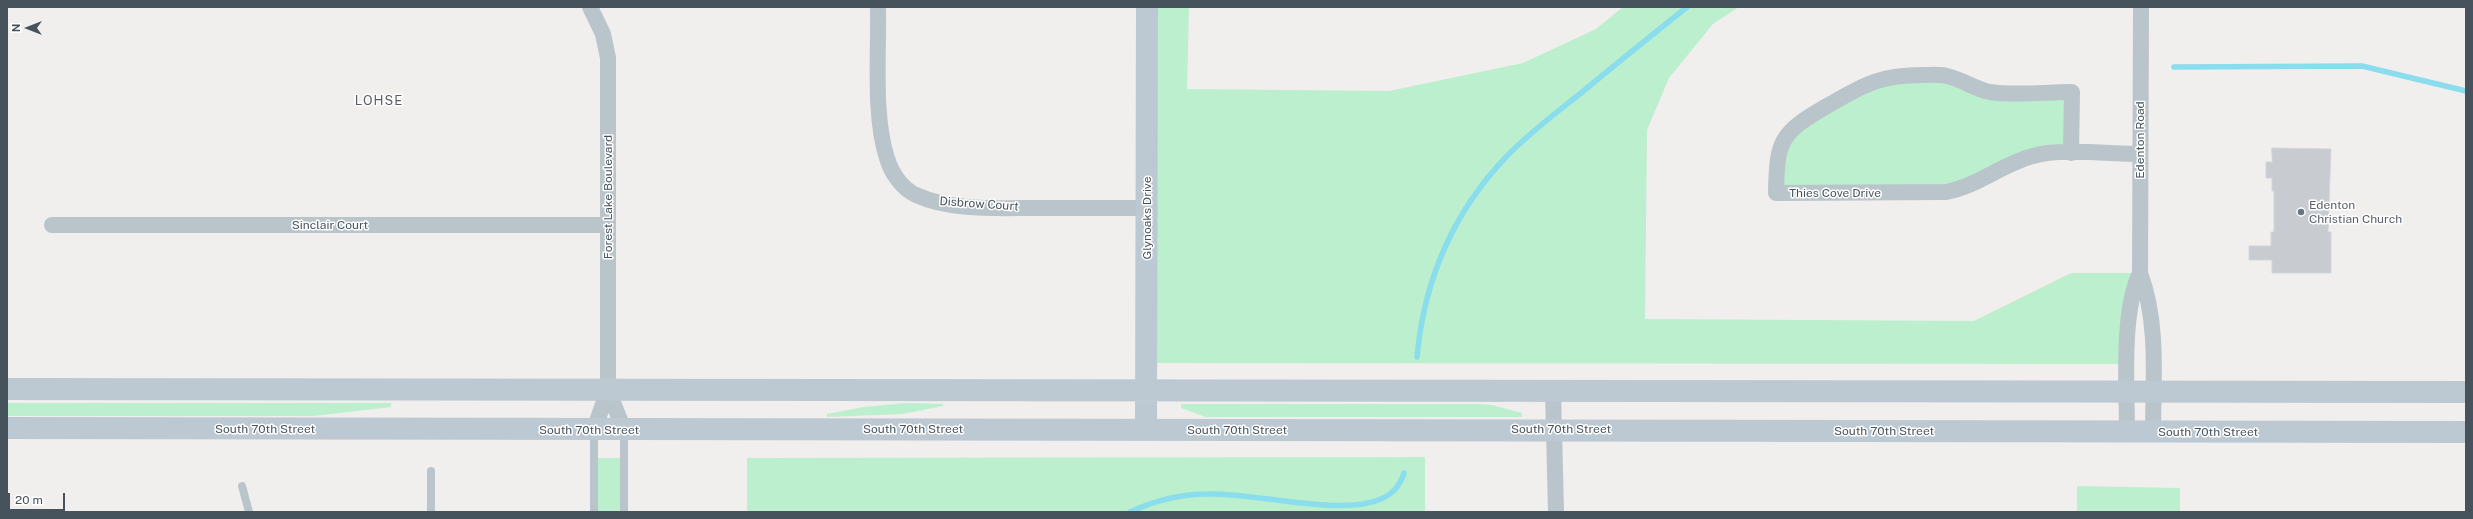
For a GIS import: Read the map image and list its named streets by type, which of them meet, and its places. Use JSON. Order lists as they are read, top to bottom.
{
  "streets": {
    "main road": ["Glynoaks Drive", "South 70th Street"],
    "street": [
      "Edenton Road",
      "Thies Cove Drive",
      "Forest Lake Boulevard",
      "Disbrow Court",
      "Sinclair Court"
    ]
  },
  "crossings": [
    ["Edenton Road", "Thies Cove Drive"],
    ["Edenton Road", "South 70th Street"],
    ["Forest Lake Boulevard", "Sinclair Court"],
    ["Forest Lake Boulevard", "South 70th Street"],
    ["Disbrow Court", "Glynoaks Drive"],
    ["Glynoaks Drive", "South 70th Street"]
  ],
  "districts": ["LOHSE"],
  "places": ["Edenton Christian Church"],
  "scale_bar": "20 m",
  "north": "left"
}
